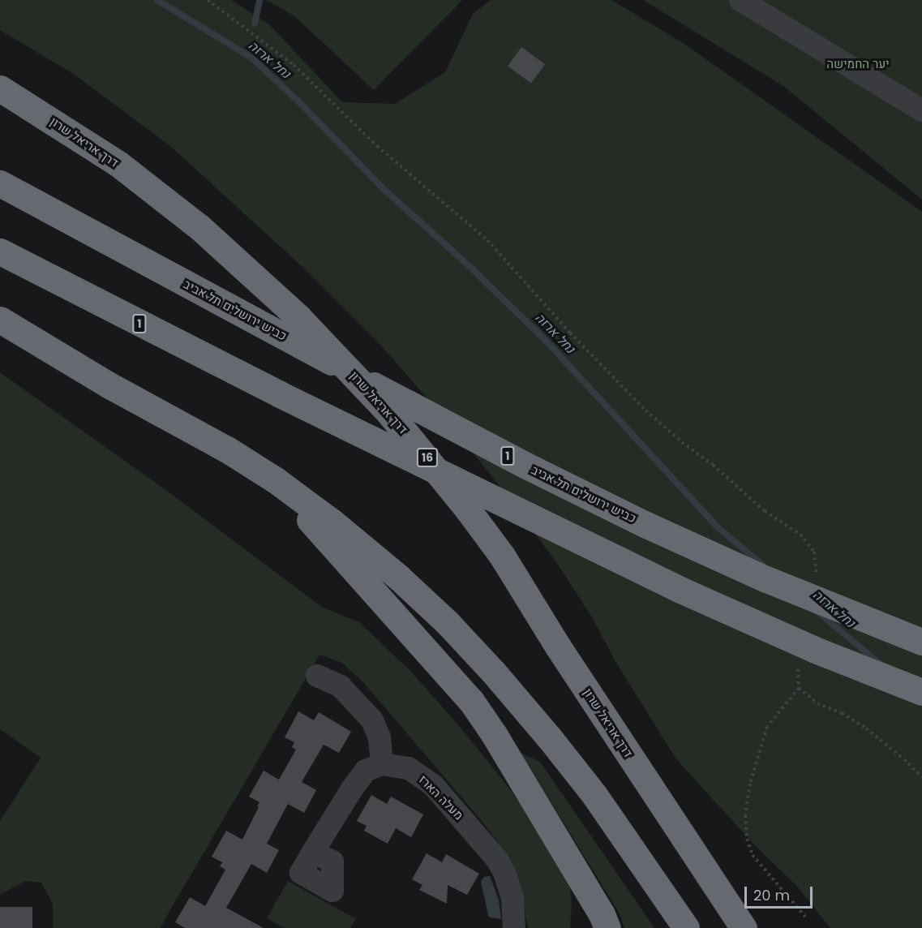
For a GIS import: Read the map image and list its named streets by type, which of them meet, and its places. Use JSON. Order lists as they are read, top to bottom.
{
  "streets": {
    "highway": [
      "דרך אריאל שרון",
      "כביש ירושלים תל אביב",
      "1",
      "16"
    ],
    "street": ["מעלה הארז"]
  },
  "water": ["נחל ארזה"],
  "parks": ["יער החמישה"],
  "scale_bar": "20 m"
}
